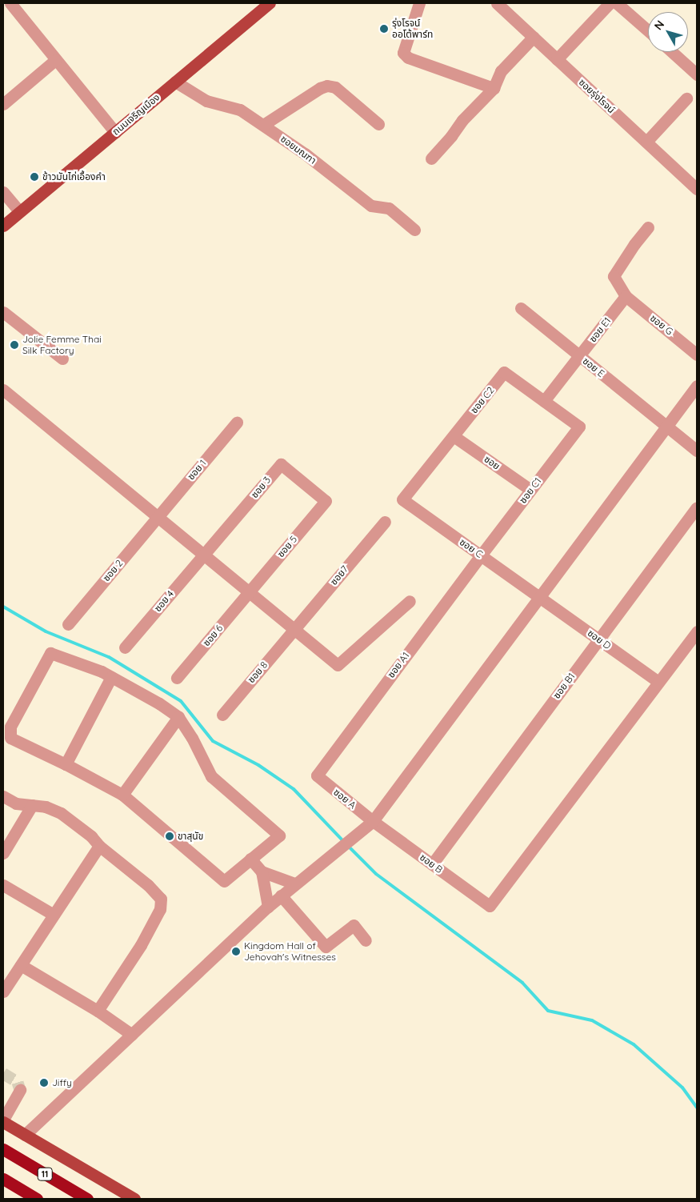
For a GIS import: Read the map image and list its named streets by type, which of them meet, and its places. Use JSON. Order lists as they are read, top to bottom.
{
  "streets": {
    "highway": ["11"],
    "main road": ["ถนนเจริญเมือง"],
    "street": [
      "ซอยรุ่งโรจน์",
      "ซอยมณฑา",
      "ซอย G",
      "ซอย E1",
      "ซอย E",
      "ซอย C2",
      "ซอย",
      "ซอย 1",
      "ซอย 3",
      "ซอย C1",
      "ซอย 5",
      "ซอย C",
      "ซอย 2",
      "ซอย7",
      "ซอย 4",
      "ซอย 6",
      "ซอย D",
      "ซอย A1",
      "ซอย 8",
      "ซอย B1",
      "ซอย A",
      "ซอย B"
    ]
  },
  "crossings": [
    ["ถนนเจริญเมือง", "ซอยมณฑา"],
    ["ซอย G", "ซอย E1"],
    ["ซอย E1", "ซอย E"],
    ["ซอย E1", "ซอย C2"],
    ["ซอย C2", "ซอย"],
    ["ซอย C2", "ซอย C1"],
    ["ซอย C2", "ซอย C"],
    ["ซอย", "ซอย C1"],
    ["ซอย 1", "ซอย 2"],
    ["ซอย 3", "ซอย 5"],
    ["ซอย 3", "ซอย 4"],
    ["ซอย C1", "ซอย C"],
    ["ซอย C1", "ซอย A1"],
    ["ซอย 5", "ซอย 6"],
    ["ซอย C", "ซอย D"],
    ["ซอย C", "ซอย A1"],
    ["ซอย7", "ซอย 8"],
    ["ซอย D", "ซอย B1"],
    ["ซอย D", "ซอย B"],
    ["ซอย A1", "ซอย A"],
    ["ซอย B1", "ซอย B"],
    ["ซอย A", "ซอย B"]
  ],
  "places": [
    "รุ่งโรจน์ ออโต้พาร์ท",
    "ข้าวมันไก่เอื้องคํา",
    "Jolie Femme Thai Silk Factory",
    "ขาสุนัข",
    "Kingdom Hall of Jehovah's Witnesses",
    "Jiffy"
  ],
  "north": "top left"
}
